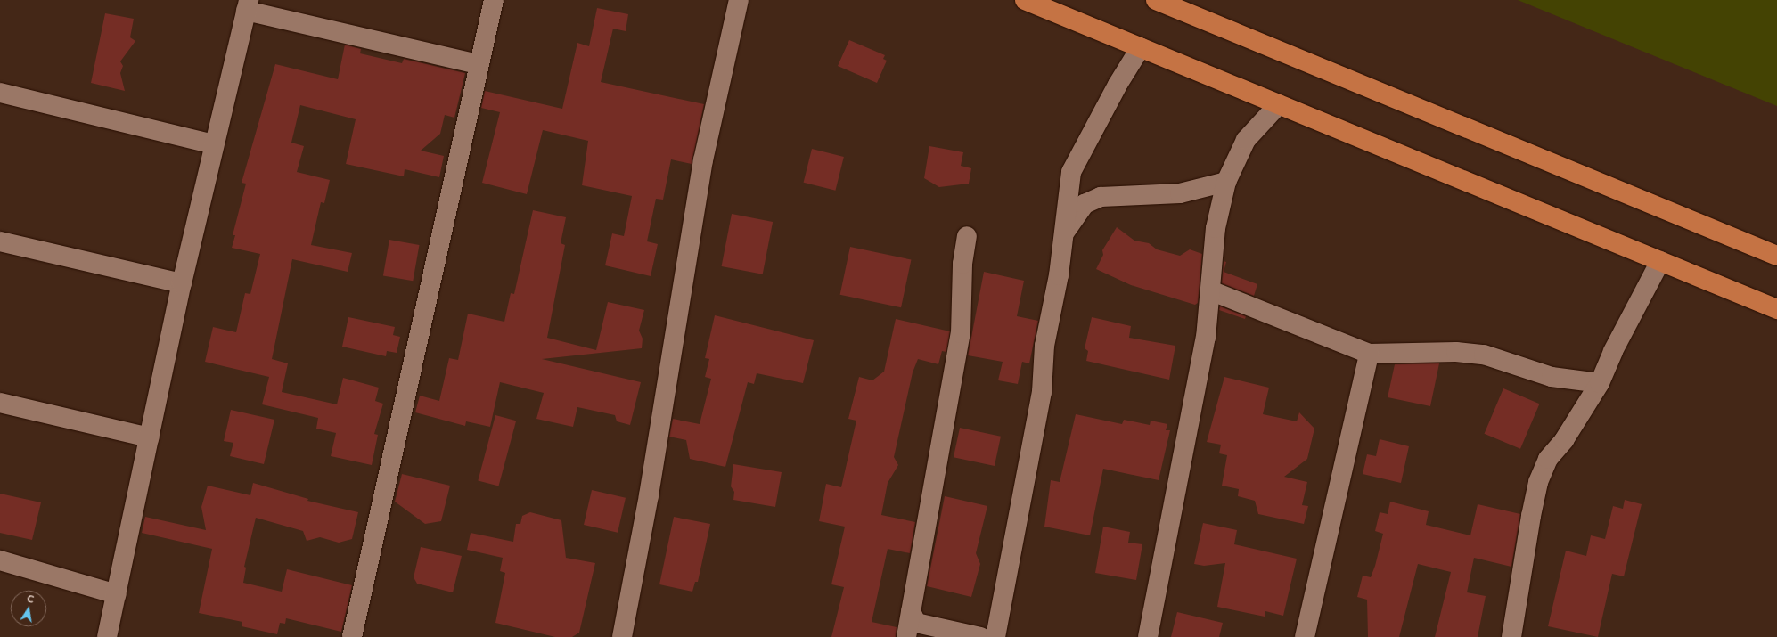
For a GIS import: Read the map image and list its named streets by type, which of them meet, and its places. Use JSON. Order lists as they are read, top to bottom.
{
  "north": "top"
}
